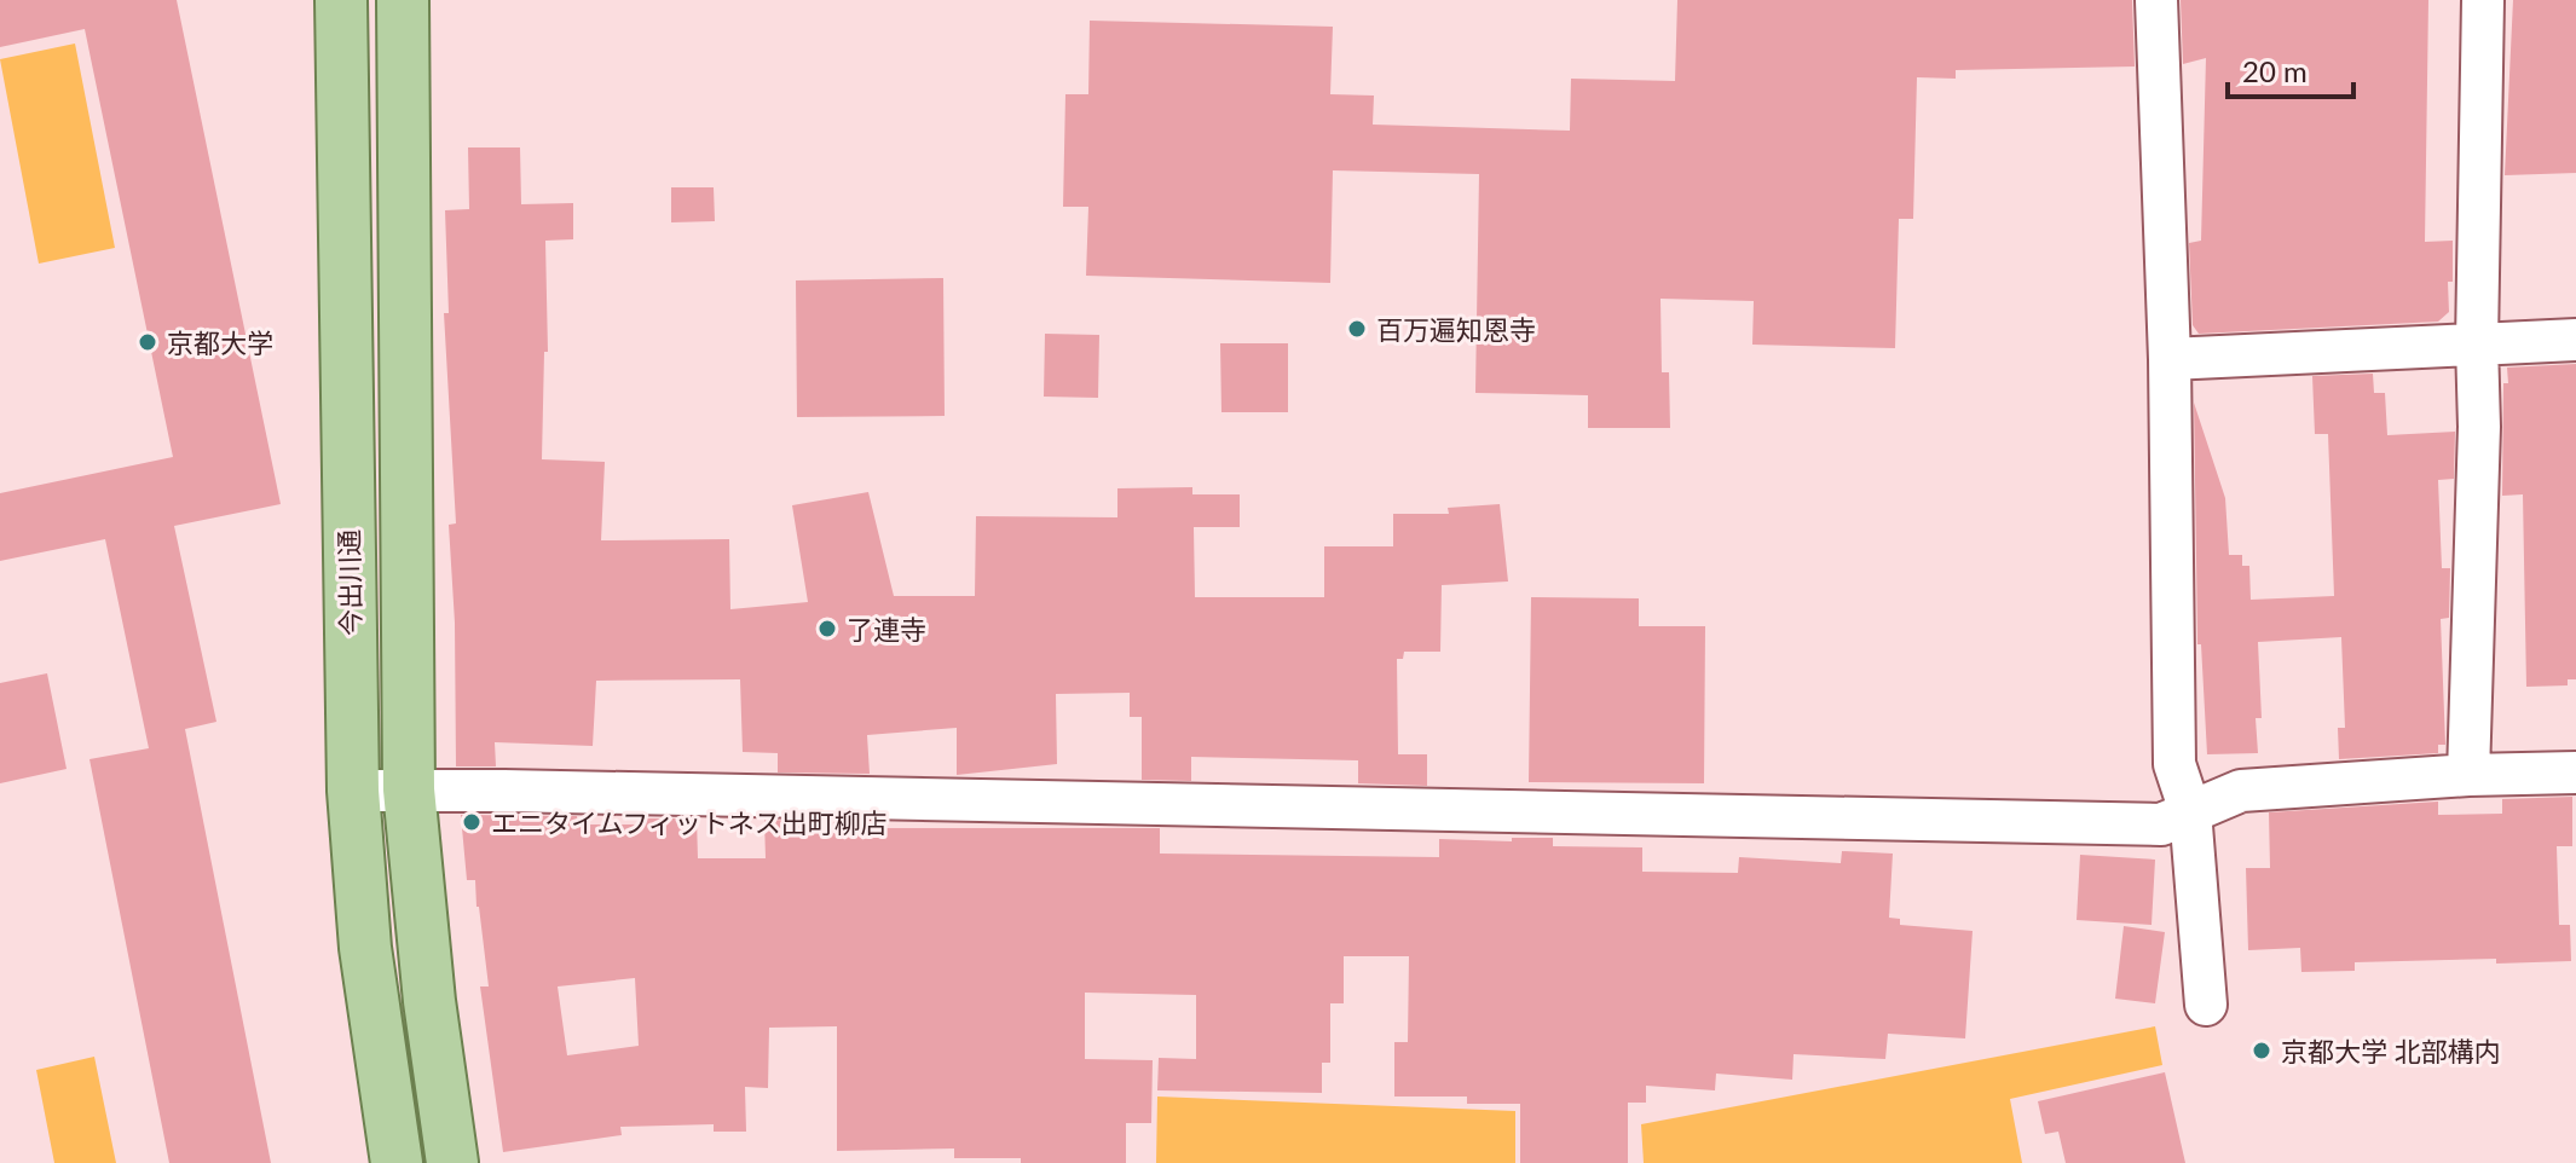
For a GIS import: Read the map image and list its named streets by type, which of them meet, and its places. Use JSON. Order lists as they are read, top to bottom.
{
  "streets": {
    "main road": ["今出川通"]
  },
  "places": [
    "百万遍知恩寺",
    "京都大学",
    "了連寺",
    "エニタイムフィットネス出町柳店",
    "京都大学 北部構内"
  ],
  "scale_bar": "20 m"
}
